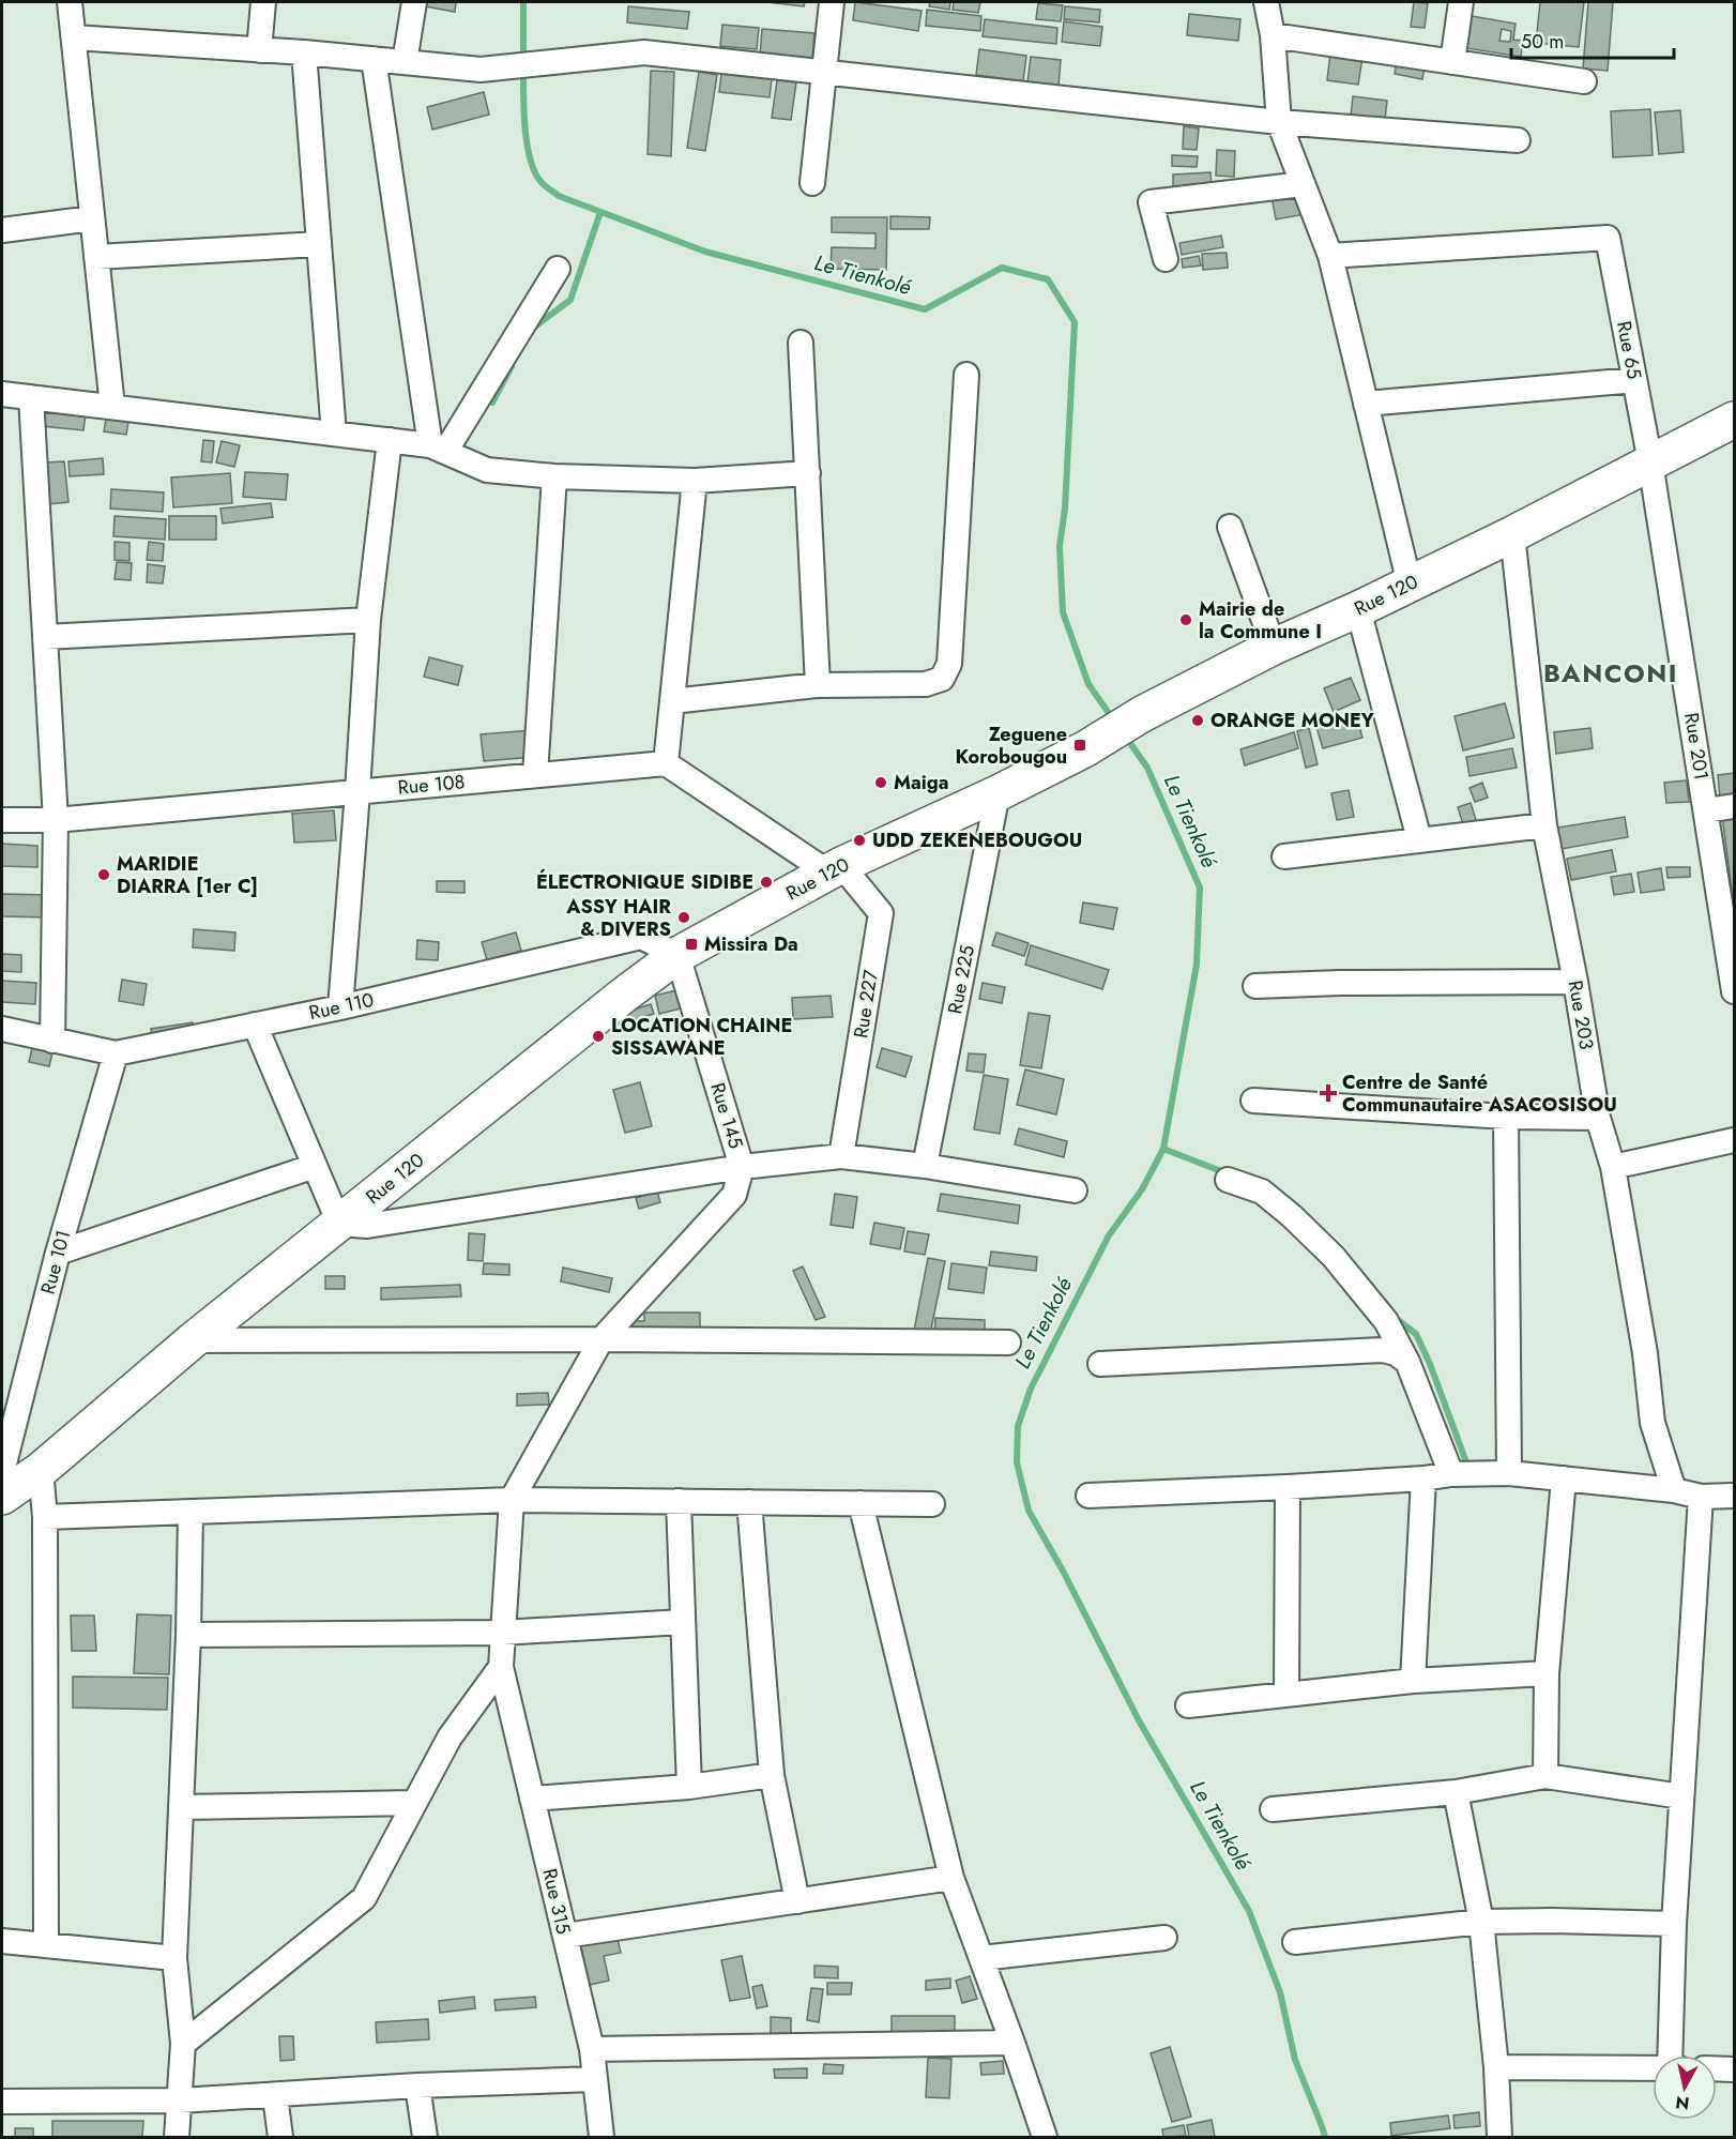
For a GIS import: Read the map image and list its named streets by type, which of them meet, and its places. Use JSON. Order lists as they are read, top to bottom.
{
  "streets": {
    "main road": ["Rue 120"],
    "street": [
      "Rue 65",
      "Rue 201",
      "Rue 108",
      "Rue 225",
      "Rue 227",
      "Rue 110",
      "Rue 203",
      "Rue 145",
      "Rue 101",
      "Rue 315"
    ]
  },
  "crossings": [
    ["Rue 65", "Rue 120"],
    ["Rue 65", "Rue 201"],
    ["Rue 120", "Rue 201"],
    ["Rue 120", "Rue 225"],
    ["Rue 120", "Rue 227"],
    ["Rue 120", "Rue 110"],
    ["Rue 120", "Rue 203"],
    ["Rue 120", "Rue 145"],
    ["Rue 110", "Rue 145"],
    ["Rue 110", "Rue 101"]
  ],
  "districts": ["BANCONI"],
  "water": ["Le Tienkolé"],
  "places": {
    "other": [
      "Mairie de la Commune I",
      "ORANGE MONEY",
      "Maiga",
      "UDD ZEKENEBOUGOU",
      "MARIDIE DIARRA [1er C]",
      "ÉLECTRONIQUE SIDIBE",
      "ASSY HAIR & DIVERS",
      "LOCATION CHAINE SISSAWANE"
    ],
    "transit": ["Zeguene Korobougou", "Missira Da"],
    "health": ["Centre de Santé Communautaire ASACOSISOU"]
  },
  "scale_bar": "50 m",
  "north": "bottom"
}
